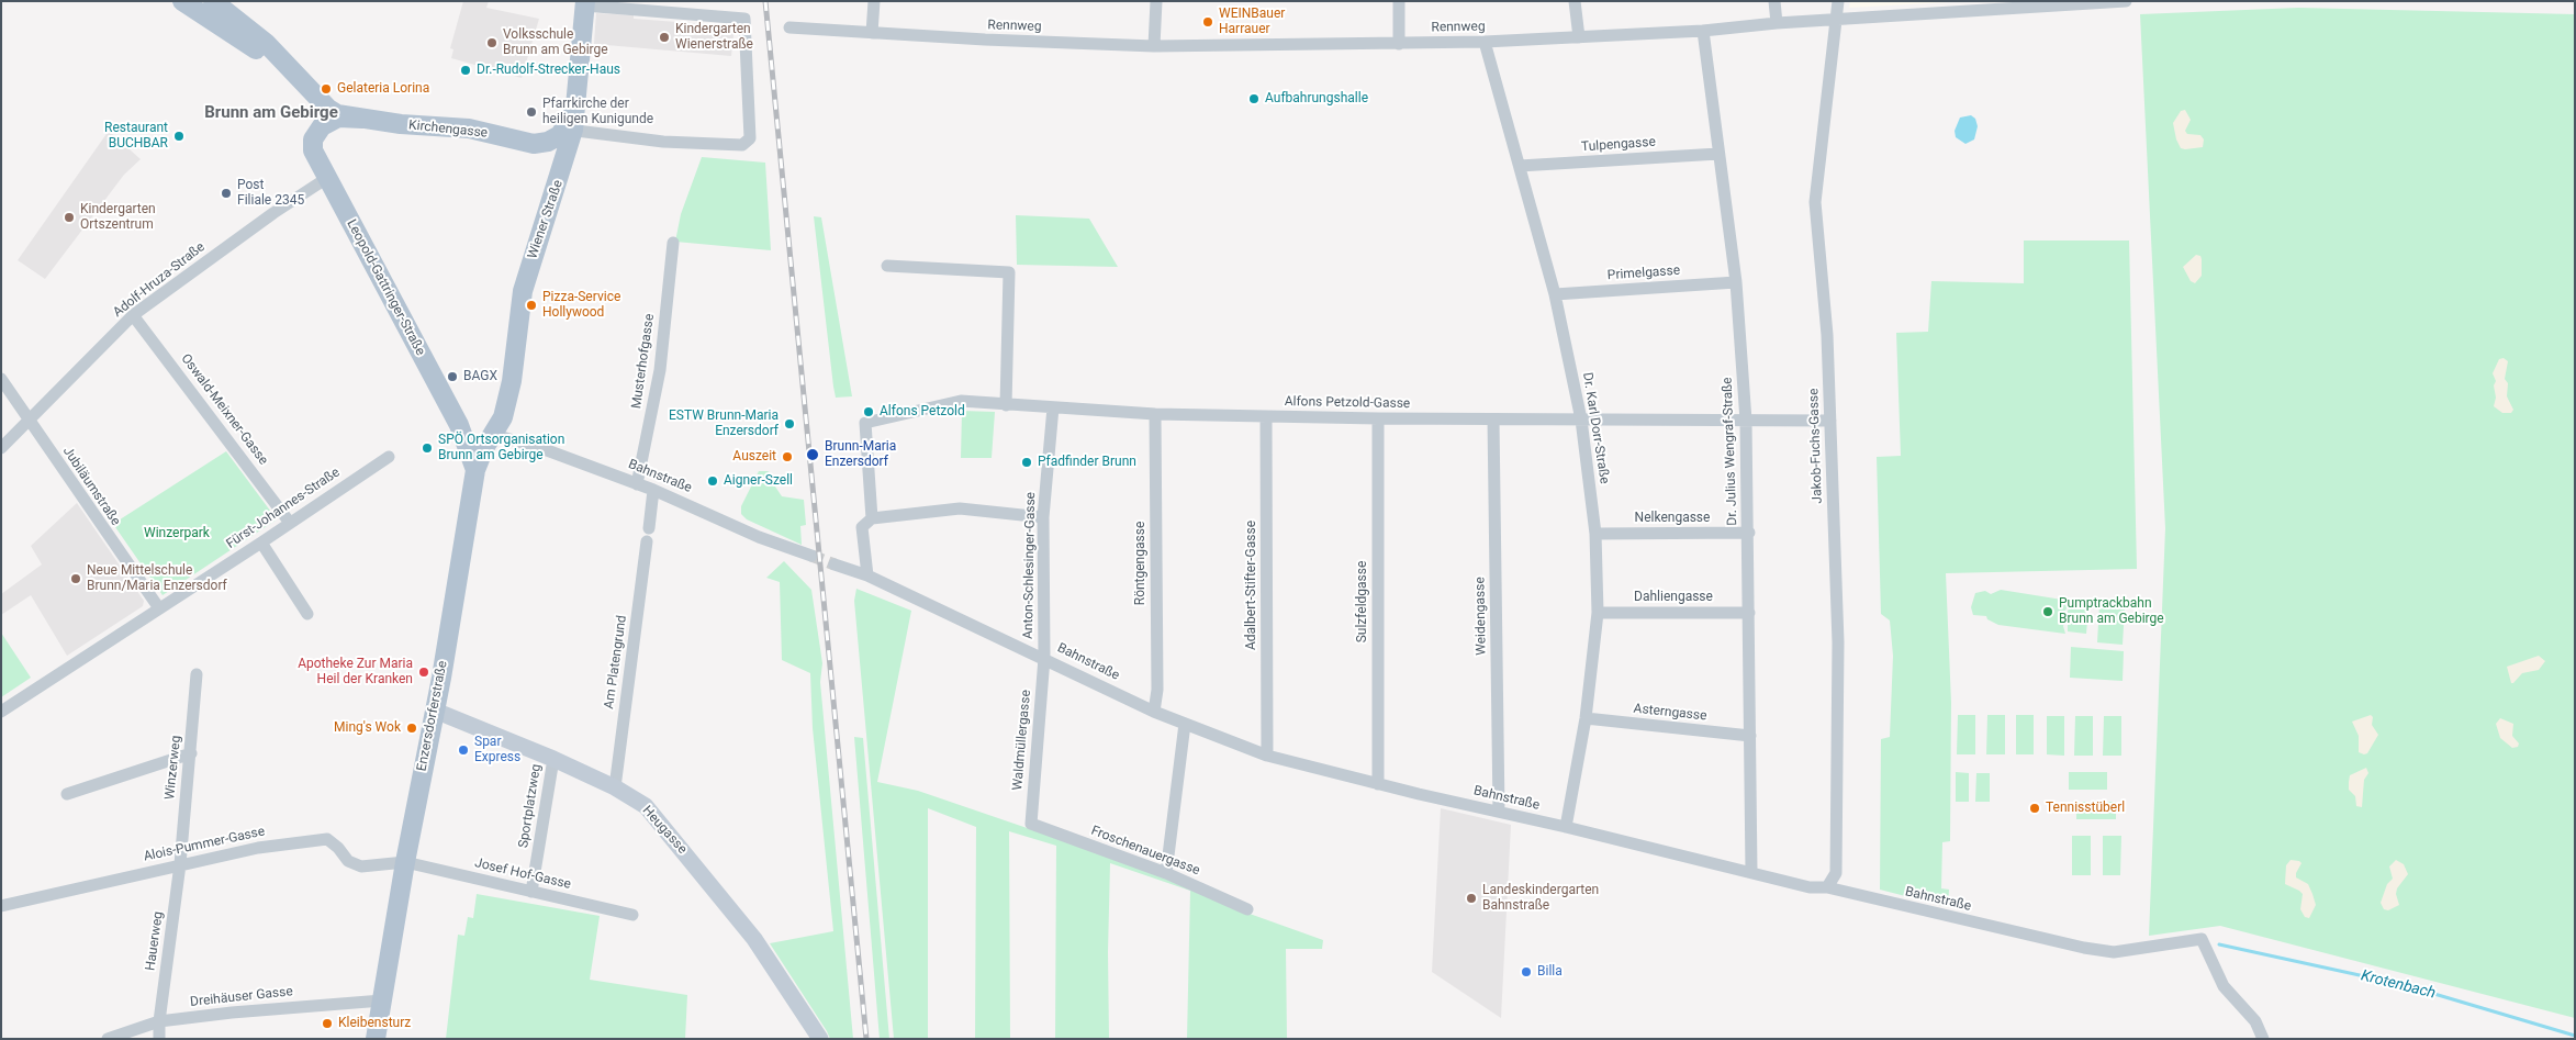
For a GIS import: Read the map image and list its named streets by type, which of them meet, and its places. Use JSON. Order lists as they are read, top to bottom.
{
  "streets": {
    "main road": [
      "Kirchengasse",
      "Wiener Straße",
      "Leopold-Gattringer-Straße",
      "Enzersdorferstraße"
    ],
    "street": [
      "Rennweg",
      "Tulpengasse",
      "Primelgasse",
      "Adolf-Hruza-Straße",
      "Musterhofgasse",
      "Alfons Petzold-Gasse",
      "Oswald-Meixner-Gasse",
      "Dr. Karl Dorr-Straße",
      "Jakob-Fuchs-Gasse",
      "Dr. Julius Wengraf-Straße",
      "Bahnstraße",
      "Jubiläumstraße",
      "Fürst-Johannes-Straße",
      "Nelkengasse",
      "Röntgengasse",
      "Anton-Schlesinger-Gasse",
      "Adalbert-Stifter-Gasse",
      "Dahliengasse",
      "Sulzfeldgasse",
      "Weidengasse",
      "Am Platengrund",
      "Asterngasse",
      "Waldmüllergasse",
      "Winzerweg",
      "Sportplatzweg",
      "Heugasse",
      "Alois-Pummer-Gasse",
      "Froschenauergasse",
      "Josef Hof-Gasse",
      "Hauerweg",
      "Dreihäuser Gasse"
    ]
  },
  "crossings": [
    ["Rennweg", "Dr. Karl Dorr-Straße"],
    ["Rennweg", "Jakob-Fuchs-Gasse"],
    ["Rennweg", "Dr. Julius Wengraf-Straße"],
    ["Kirchengasse", "Wiener Straße"],
    ["Tulpengasse", "Dr. Karl Dorr-Straße"],
    ["Tulpengasse", "Dr. Julius Wengraf-Straße"],
    ["Wiener Straße", "Bahnstraße"],
    ["Wiener Straße", "Enzersdorferstraße"],
    ["Primelgasse", "Dr. Karl Dorr-Straße"],
    ["Primelgasse", "Dr. Julius Wengraf-Straße"],
    ["Adolf-Hruza-Straße", "Leopold-Gattringer-Straße"],
    ["Adolf-Hruza-Straße", "Oswald-Meixner-Gasse"],
    ["Adolf-Hruza-Straße", "Jubiläumstraße"],
    ["Leopold-Gattringer-Straße", "Enzersdorferstraße"],
    ["Musterhofgasse", "Bahnstraße"],
    ["Alfons Petzold-Gasse", "Dr. Karl Dorr-Straße"],
    ["Alfons Petzold-Gasse", "Jakob-Fuchs-Gasse"],
    ["Alfons Petzold-Gasse", "Dr. Julius Wengraf-Straße"],
    ["Alfons Petzold-Gasse", "Röntgengasse"],
    ["Alfons Petzold-Gasse", "Anton-Schlesinger-Gasse"],
    ["Alfons Petzold-Gasse", "Adalbert-Stifter-Gasse"],
    ["Alfons Petzold-Gasse", "Sulzfeldgasse"],
    ["Alfons Petzold-Gasse", "Weidengasse"],
    ["Oswald-Meixner-Gasse", "Fürst-Johannes-Straße"],
    ["Dr. Karl Dorr-Straße", "Bahnstraße"],
    ["Dr. Karl Dorr-Straße", "Nelkengasse"],
    ["Dr. Karl Dorr-Straße", "Dahliengasse"],
    ["Dr. Karl Dorr-Straße", "Asterngasse"],
    ["Jakob-Fuchs-Gasse", "Bahnstraße"],
    ["Dr. Julius Wengraf-Straße", "Bahnstraße"],
    ["Dr. Julius Wengraf-Straße", "Nelkengasse"],
    ["Dr. Julius Wengraf-Straße", "Dahliengasse"],
    ["Dr. Julius Wengraf-Straße", "Asterngasse"],
    ["Bahnstraße", "Röntgengasse"],
    ["Bahnstraße", "Anton-Schlesinger-Gasse"],
    ["Bahnstraße", "Adalbert-Stifter-Gasse"],
    ["Bahnstraße", "Sulzfeldgasse"],
    ["Bahnstraße", "Weidengasse"],
    ["Bahnstraße", "Enzersdorferstraße"],
    ["Bahnstraße", "Waldmüllergasse"],
    ["Jubiläumstraße", "Fürst-Johannes-Straße"],
    ["Anton-Schlesinger-Gasse", "Waldmüllergasse"],
    ["Am Platengrund", "Heugasse"],
    ["Enzersdorferstraße", "Heugasse"],
    ["Enzersdorferstraße", "Alois-Pummer-Gasse"],
    ["Enzersdorferstraße", "Josef Hof-Gasse"],
    ["Enzersdorferstraße", "Dreihäuser Gasse"],
    ["Waldmüllergasse", "Froschenauergasse"],
    ["Winzerweg", "Alois-Pummer-Gasse"],
    ["Winzerweg", "Hauerweg"],
    ["Sportplatzweg", "Heugasse"],
    ["Sportplatzweg", "Josef Hof-Gasse"],
    ["Alois-Pummer-Gasse", "Josef Hof-Gasse"],
    ["Alois-Pummer-Gasse", "Hauerweg"],
    ["Hauerweg", "Dreihäuser Gasse"]
  ],
  "districts": ["Brunn am Gebirge"],
  "water": ["Krotenbach"],
  "parks": ["Winzerpark"],
  "places": [
    "WEINBauer Harrauer",
    "Kindergarten Wienerstraße",
    "Volksschule Brunn am Gebirge",
    "Dr.-Rudolf-Strecker-Haus",
    "Gelateria Lorina",
    "Aufbahrungshalle",
    "Pfarrkirche der heiligen Kunigunde",
    "Restaurant BUCHBAR",
    "Post Filiale 2345",
    "Kindergarten Ortszentrum",
    "Pizza-Service Hollywood",
    "BAGX",
    "Alfons Petzold",
    "ESTW Brunn-Maria Enzersdorf",
    "SPÖ Ortsorganisation Brunn am Gebirge",
    "Brunn-Maria Enzersdorf",
    "Auszeit",
    "Pfadfinder Brunn",
    "Aigner-Szell",
    "Neue Mittelschule Brunn/Maria Enzersdorf",
    "Pumptrackbahn Brunn am Gebirge",
    "Apotheke Zur Maria Heil der Kranken",
    "Ming's Wok",
    "Spar Express",
    "Tennisstüberl",
    "Landeskindergarten Bahnstraße",
    "Billa",
    "Kleibensturz"
  ]
}
